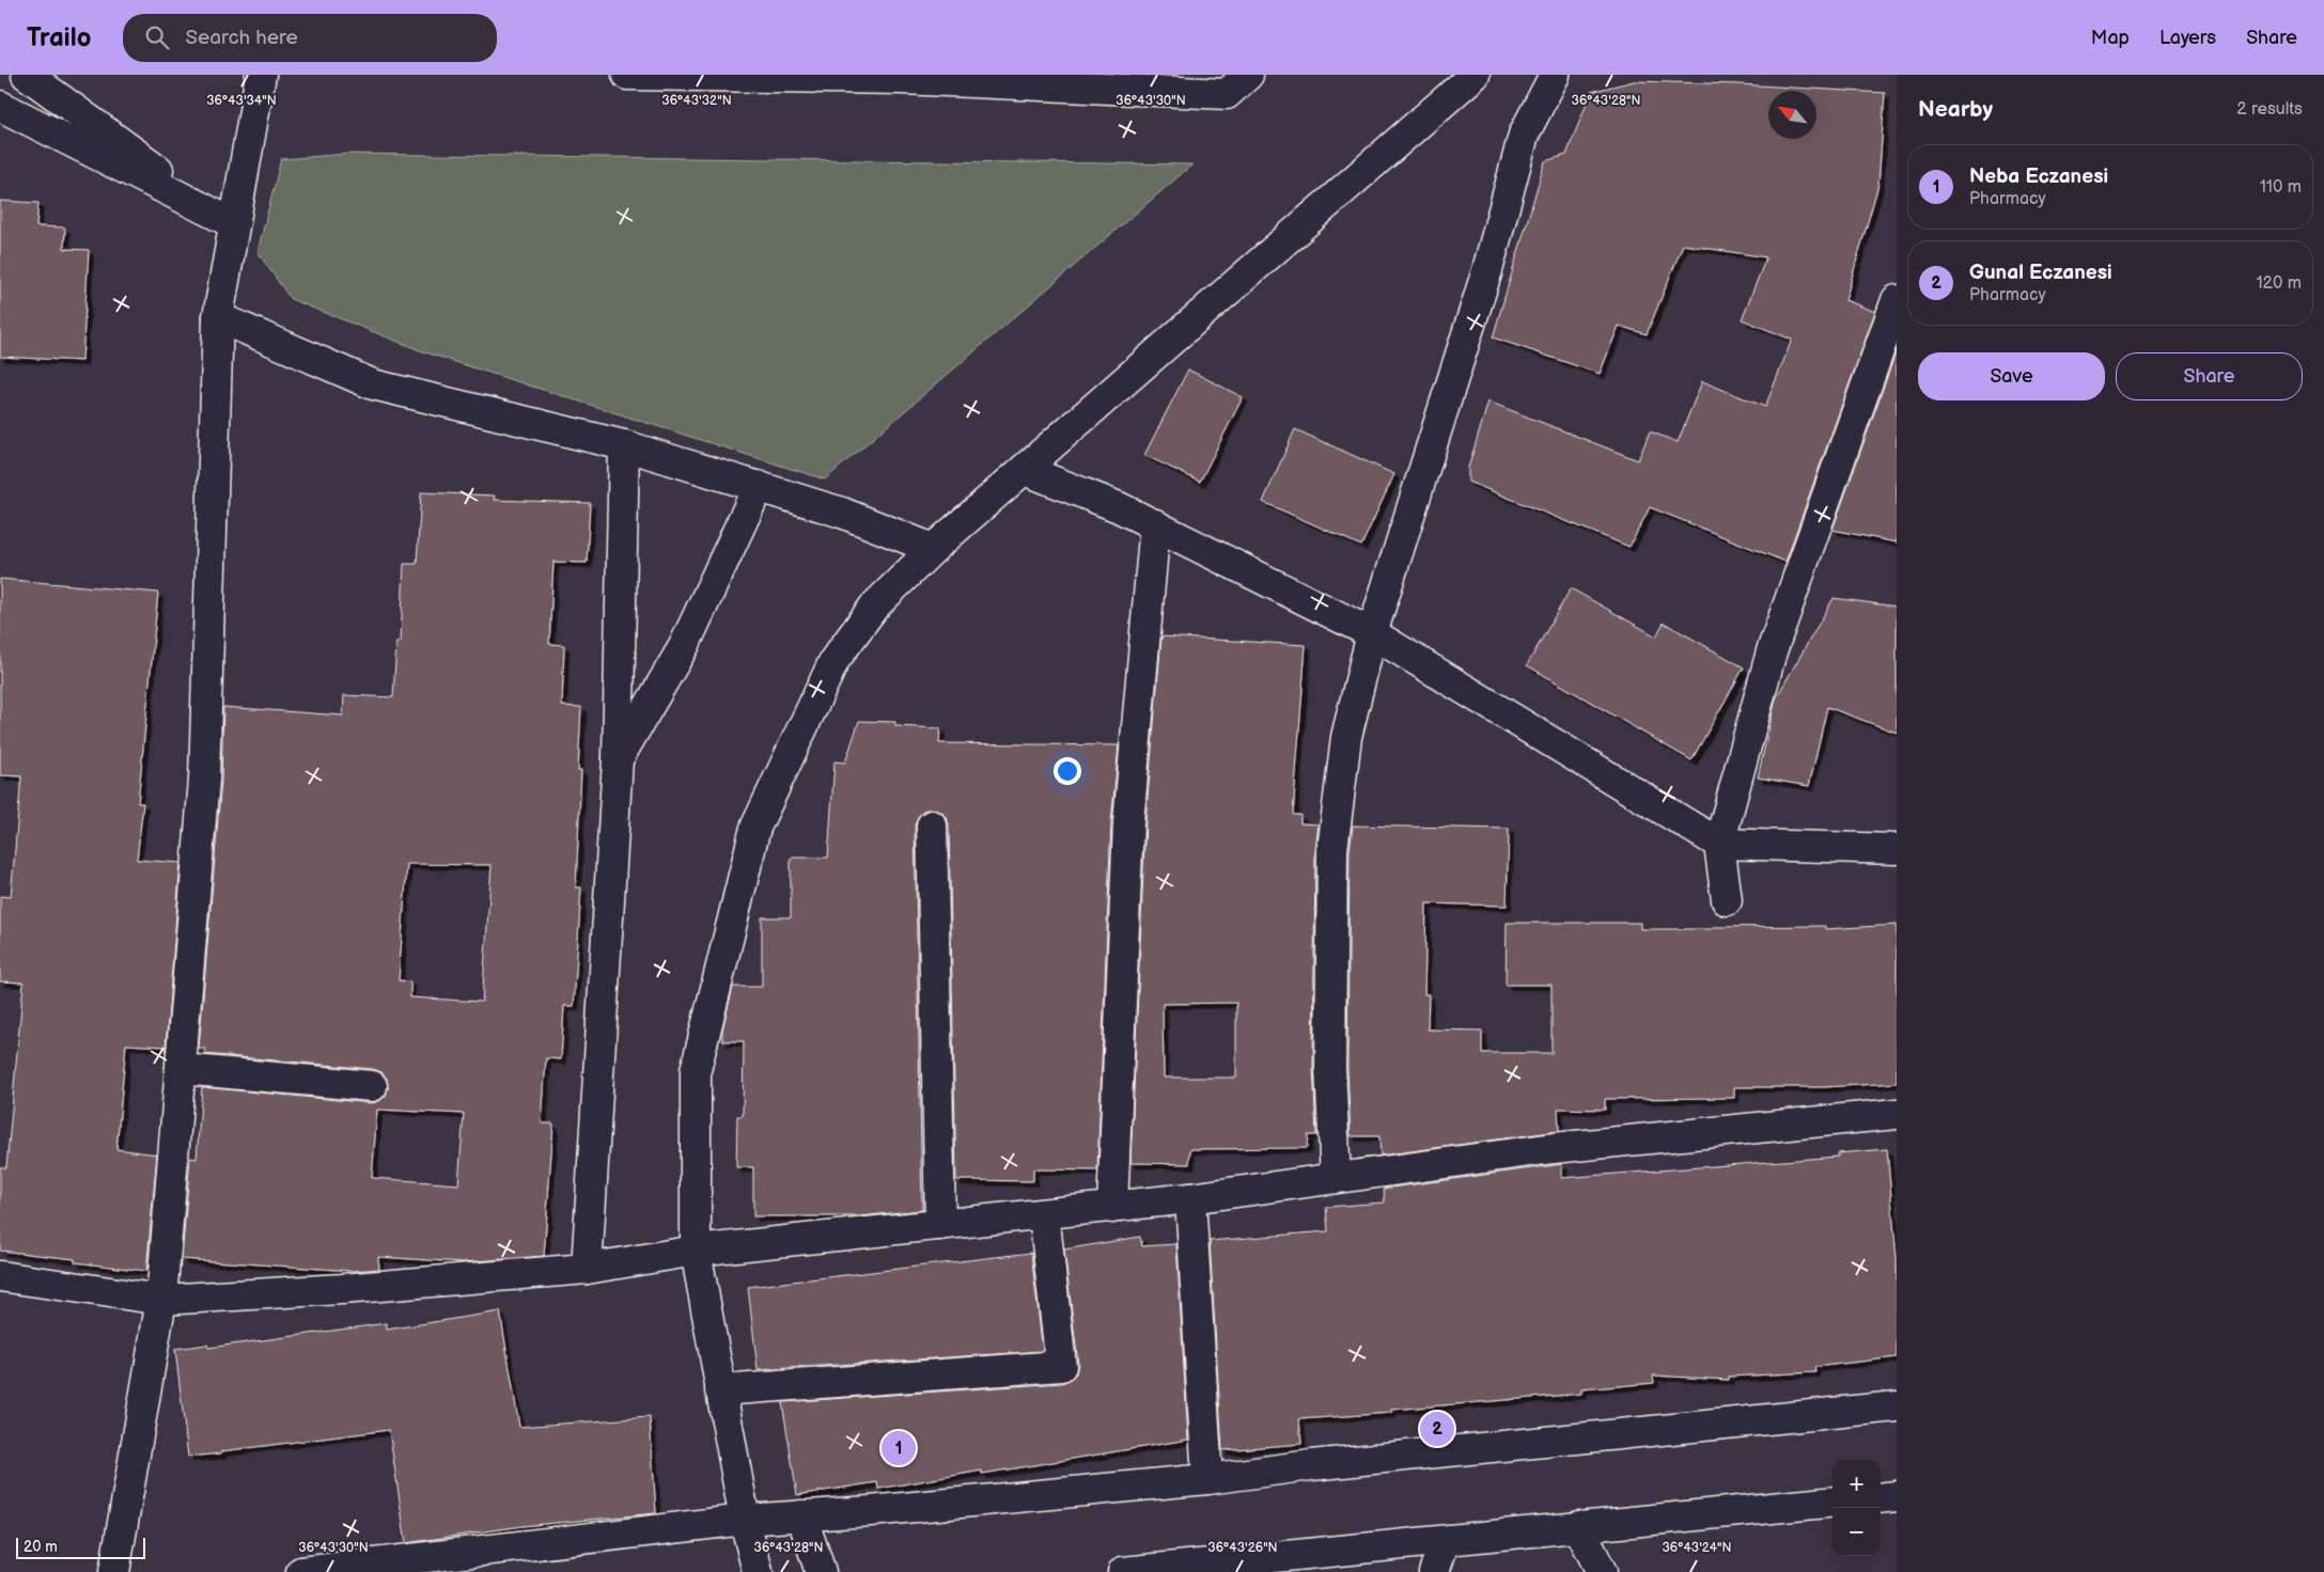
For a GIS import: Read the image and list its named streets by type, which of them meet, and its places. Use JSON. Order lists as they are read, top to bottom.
{
  "scale_bar": "20 m",
  "north": "top left",
  "page": {
    "header": "Trailo",
    "search": "Search here",
    "nav": ["Map", "Layers", "Share"],
    "heading": ["Nearby", "2 results"],
    "list": [
      {
        "mark": "1",
        "name": "Neba Eczanesi",
        "note": "Pharmacy",
        "value": "110 m"
      },
      {
        "mark": "2",
        "name": "Gunal Eczanesi",
        "note": "Pharmacy",
        "value": "120 m"
      }
    ],
    "buttons": ["Save", "Share"],
    "pins": ["2", "1"],
    "map_buttons": ["+", "−"],
    "scale": "20 m"
  },
  "coordinates": [
    "36°43'34\"N",
    "36°43'32\"N",
    "36°43'30\"N",
    "36°43'28\"N",
    "36°43'26\"N",
    "36°43'24\"N"
  ]
}
